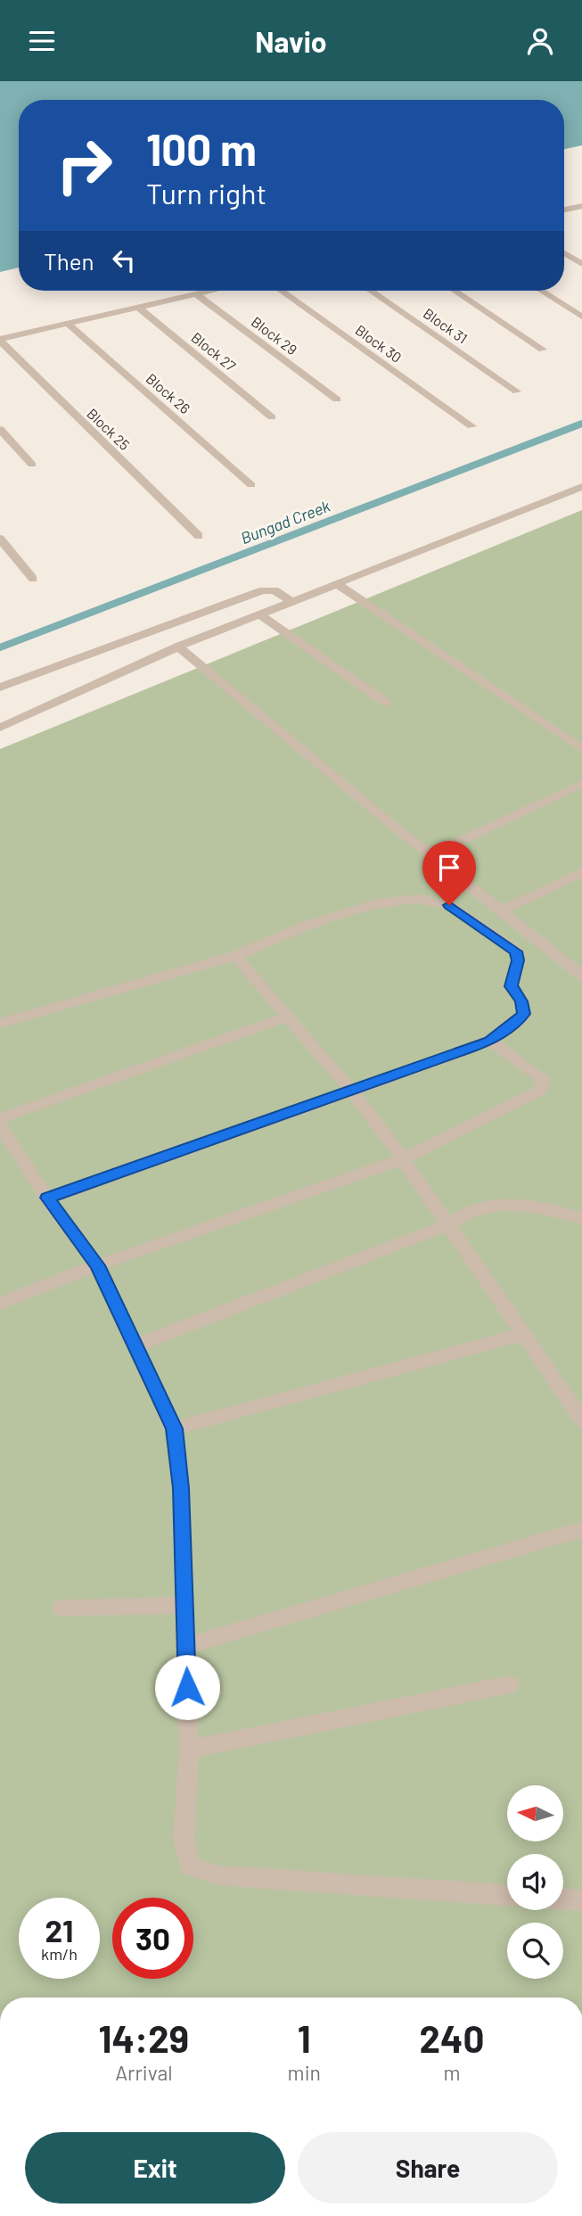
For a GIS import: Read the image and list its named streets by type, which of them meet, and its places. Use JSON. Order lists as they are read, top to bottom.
{
  "streets": {
    "street": [
      "Block 31",
      "Block 29",
      "Block 30",
      "Block 27",
      "Block 26",
      "Block 25"
    ]
  },
  "water": ["Bungad Creek"],
  "north": "left",
  "page": {
    "header": "Navio",
    "turn": ["100 m", "Turn right"],
    "then": "Then",
    "speed": "21 km/h",
    "limit": "30",
    "eta": [
      "14:29",
      "Arrival",
      "1",
      "min",
      "240",
      "m"
    ],
    "buttons": ["Exit", "Share"]
  }
}
